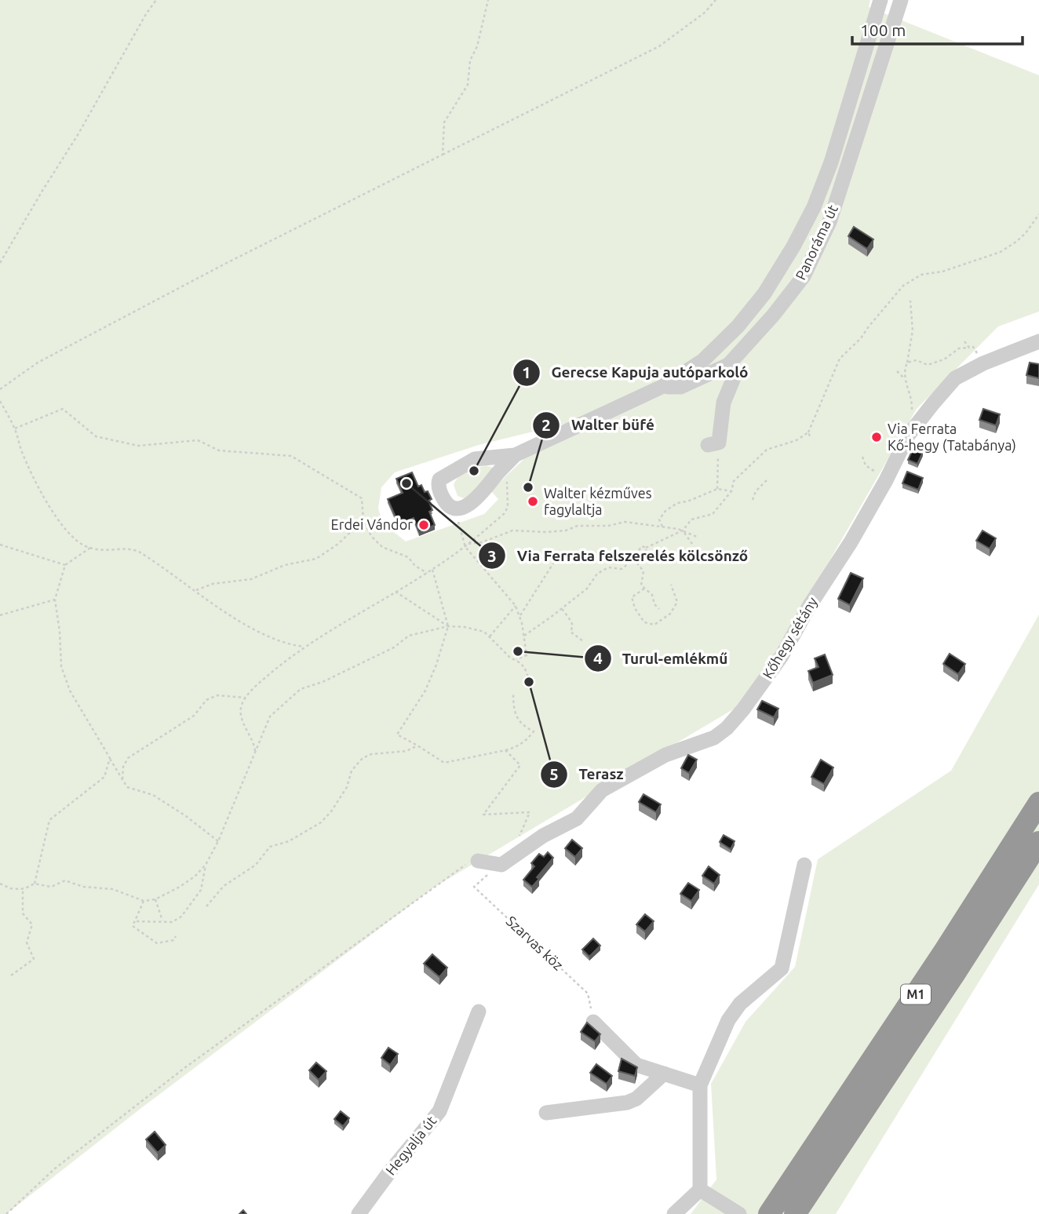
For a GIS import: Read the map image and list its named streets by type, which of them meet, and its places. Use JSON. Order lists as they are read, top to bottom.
{
  "streets": {
    "highway": ["M1"],
    "street": ["Panoráma út", "Kőhegy sétány", "Hegyalja út"],
    "path": ["Szarvas köz"]
  },
  "places": [
    "Via Ferrata Kő-hegy (Tatabánya)",
    "Gerecse Kapuja autóparkoló",
    "Via Ferrata felszerelés kölcsönző",
    "Walter büfé",
    "Walter kézműves fagylaltja",
    "Erdei Vándor",
    "Turul-emlékmű",
    "Terasz"
  ],
  "scale_bar": "100 m"
}
